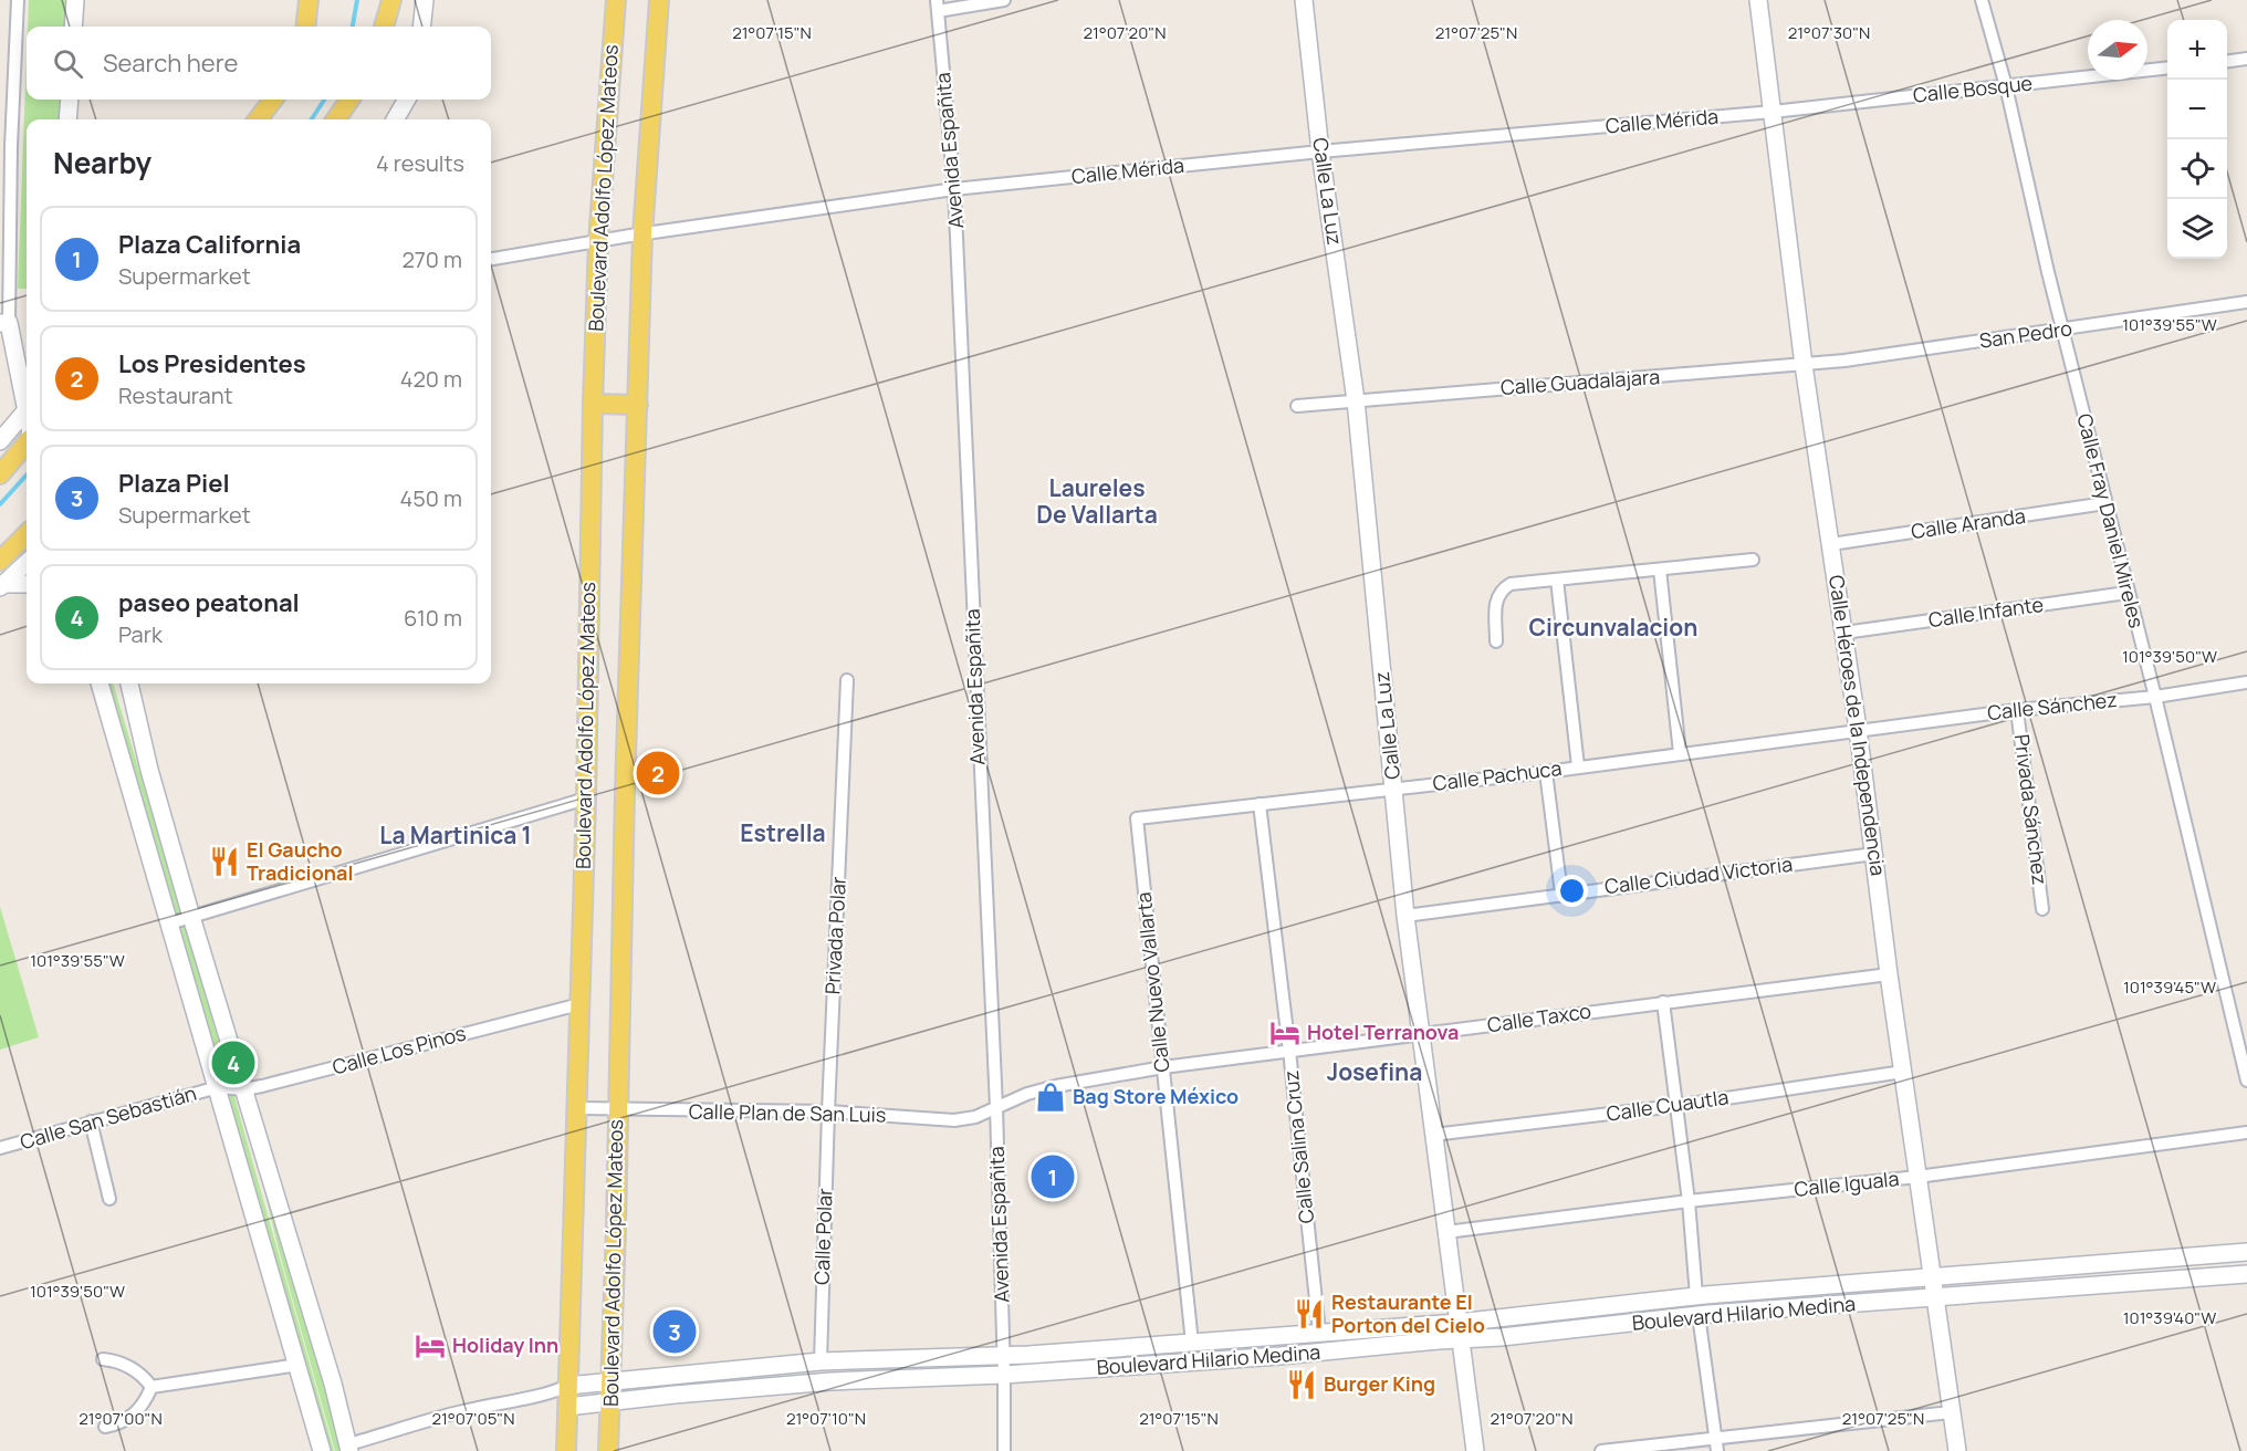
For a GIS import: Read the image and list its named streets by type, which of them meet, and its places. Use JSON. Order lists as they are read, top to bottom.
{
  "streets": {
    "main road": ["Boulevard Adolfo López Mateos"],
    "street": [
      "Calle Bosque",
      "Calle Mérida",
      "Avenida Españita",
      "Calle La Luz",
      "San Pedro",
      "Calle Guadalajara",
      "Calle Fray Daniel Mireles",
      "Calle Aranda",
      "Calle Infante",
      "Calle Sánchez",
      "Calle Héroes de la Independencia",
      "Calle Pachuca",
      "Privada Sánchez",
      "Calle Ciudad Victoria",
      "Privada Polar",
      "Calle Nuevo Vallarta",
      "Calle Taxco",
      "Calle Los Pinos",
      "Calle Cuautla",
      "Calle Plan de San Luis",
      "Calle San Sebastián",
      "Calle Salina Cruz",
      "Calle Iguala",
      "Calle Polar",
      "Boulevard Hilario Medina"
    ]
  },
  "crossings": [
    ["Calle Bosque", "Calle Mérida"],
    ["Calle Bosque", "Calle Fray Daniel Mireles"],
    ["Calle Bosque", "Calle Héroes de la Independencia"],
    ["Calle Mérida", "Avenida Españita"],
    ["Calle Mérida", "Boulevard Adolfo López Mateos"],
    ["Calle Mérida", "Calle La Luz"],
    ["Calle Mérida", "Calle Héroes de la Independencia"],
    ["Avenida Españita", "Calle Taxco"],
    ["Avenida Españita", "Calle Plan de San Luis"],
    ["Avenida Españita", "Boulevard Hilario Medina"],
    ["Boulevard Adolfo López Mateos", "Calle Los Pinos"],
    ["Boulevard Adolfo López Mateos", "Calle Plan de San Luis"],
    ["Boulevard Adolfo López Mateos", "Boulevard Hilario Medina"],
    ["Calle La Luz", "Calle Guadalajara"],
    ["Calle La Luz", "Calle Pachuca"],
    ["Calle La Luz", "Calle Ciudad Victoria"],
    ["Calle La Luz", "Calle Taxco"],
    ["Calle La Luz", "Calle Cuautla"],
    ["Calle La Luz", "Calle Iguala"],
    ["Calle La Luz", "Boulevard Hilario Medina"],
    ["San Pedro", "Calle Guadalajara"],
    ["San Pedro", "Calle Fray Daniel Mireles"],
    ["San Pedro", "Calle Héroes de la Independencia"],
    ["Calle Guadalajara", "Calle Héroes de la Independencia"],
    ["Calle Fray Daniel Mireles", "Calle Aranda"],
    ["Calle Fray Daniel Mireles", "Calle Infante"],
    ["Calle Fray Daniel Mireles", "Calle Sánchez"],
    ["Calle Aranda", "Calle Héroes de la Independencia"],
    ["Calle Infante", "Calle Héroes de la Independencia"],
    ["Calle Sánchez", "Calle Héroes de la Independencia"],
    ["Calle Sánchez", "Calle Pachuca"],
    ["Calle Sánchez", "Privada Sánchez"],
    ["Calle Héroes de la Independencia", "Calle Pachuca"],
    ["Calle Héroes de la Independencia", "Calle Ciudad Victoria"],
    ["Calle Héroes de la Independencia", "Calle Taxco"],
    ["Calle Héroes de la Independencia", "Calle Cuautla"],
    ["Calle Héroes de la Independencia", "Calle Iguala"],
    ["Calle Héroes de la Independencia", "Boulevard Hilario Medina"],
    ["Calle Pachuca", "Calle Nuevo Vallarta"],
    ["Calle Pachuca", "Calle Salina Cruz"],
    ["Privada Polar", "Calle Plan de San Luis"],
    ["Privada Polar", "Calle Polar"],
    ["Calle Nuevo Vallarta", "Calle Taxco"],
    ["Calle Nuevo Vallarta", "Boulevard Hilario Medina"],
    ["Calle Taxco", "Calle Plan de San Luis"],
    ["Calle Taxco", "Calle Salina Cruz"],
    ["Calle Los Pinos", "Calle San Sebastián"],
    ["Calle Plan de San Luis", "Calle Polar"],
    ["Calle Salina Cruz", "Boulevard Hilario Medina"],
    ["Calle Polar", "Boulevard Hilario Medina"]
  ],
  "districts": [
    "Laureles De Vallarta",
    "Circunvalacion",
    "Estrella",
    "La Martinica 1",
    "Josefina"
  ],
  "places": {
    "restaurant": ["El Gaucho Tradicional", "Restaurante El Porton del Cielo", "Burger King"],
    "hotel": ["Hotel Terranova", "Holiday Inn"],
    "shop": ["Bag Store México"]
  },
  "north": "right",
  "page": {
    "map_buttons": ["+", "−"],
    "search": "Search here",
    "heading": ["Nearby", "4 results"],
    "list": [
      {
        "mark": "1",
        "name": "Plaza California",
        "note": "Supermarket",
        "value": "270 m"
      },
      {
        "mark": "2",
        "name": "Los Presidentes",
        "note": "Restaurant",
        "value": "420 m"
      },
      {
        "mark": "3",
        "name": "Plaza Piel",
        "note": "Supermarket",
        "value": "450 m"
      },
      {
        "mark": "4",
        "name": "paseo peatonal",
        "note": "Park",
        "value": "610 m"
      }
    ],
    "pins": [
      "2",
      "4",
      "1",
      "3"
    ]
  },
  "coordinates": [
    "21°07'15\"N",
    "21°07'20\"N",
    "21°07'25\"N",
    "21°07'30\"N",
    "101°39'55\"W",
    "101°39'50\"W",
    "101°39'45\"W",
    "101°39'40\"W",
    "21°07'00\"N",
    "21°07'05\"N",
    "21°07'10\"N"
  ]
}
